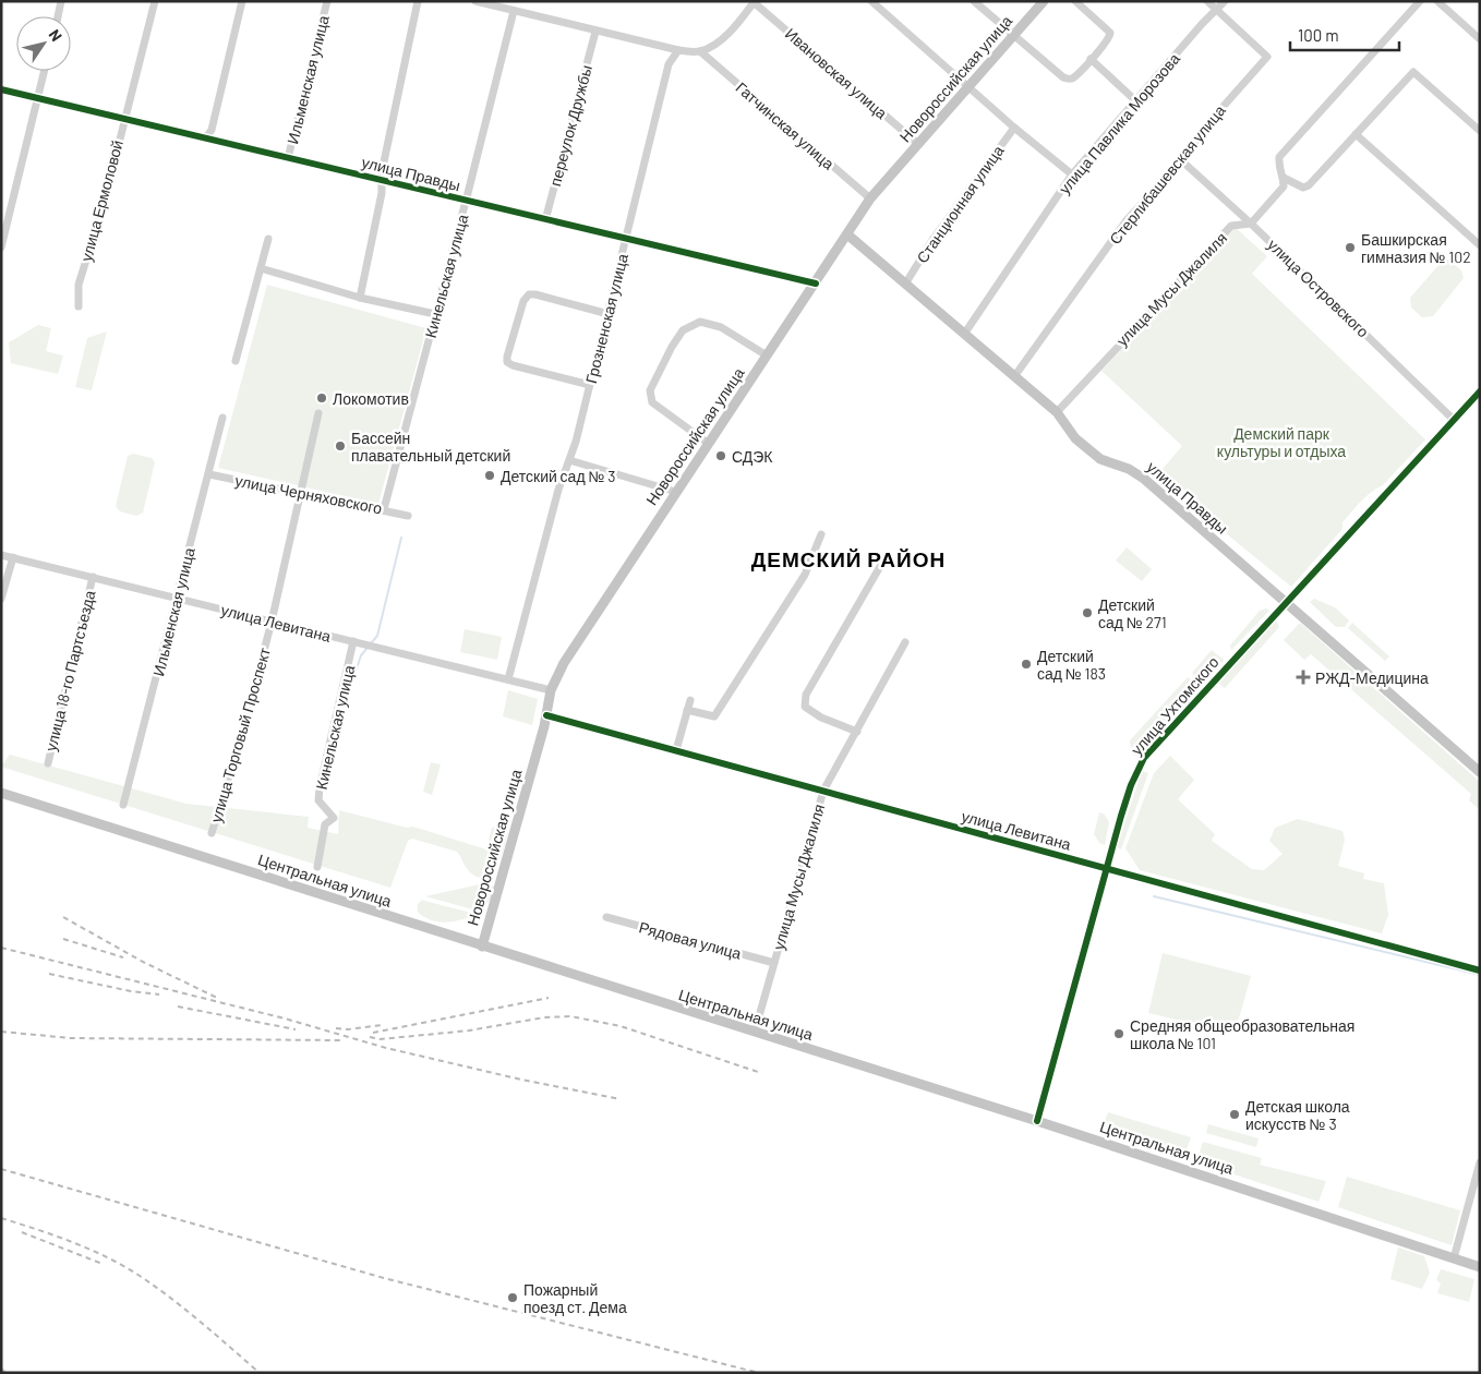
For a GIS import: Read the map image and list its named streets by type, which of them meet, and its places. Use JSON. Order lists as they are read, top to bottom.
{
  "streets": {
    "main road": ["Новороссийская улица", "улица Правды", "Центральная улица"],
    "street": [
      "Ивановская улица",
      "Ильменская улица",
      "улица Павлика Морозова",
      "переулок Дружбы",
      "Гатчинская улица",
      "Стерлибашевская улица",
      "улица Ермоловой",
      "Станционная улица",
      "Кинельская улица",
      "улица Островского",
      "улица Мусы Джалиля",
      "Грозненская улица",
      "улица Черняховского",
      "улица Левитана",
      "улица 18-го Партсъезда",
      "улица Ухтомского",
      "улица Торговый Проспект",
      "Рядовая улица"
    ]
  },
  "crossings": [
    ["Ивановская улица", "Новороссийская улица"],
    ["Новороссийская улица", "Гатчинская улица"],
    ["Новороссийская улица", "улица Правды"],
    ["Новороссийская улица", "улица Левитана"],
    ["Новороссийская улица", "Центральная улица"],
    ["Ильменская улица", "улица Правды"],
    ["Ильменская улица", "улица Черняховского"],
    ["Ильменская улица", "улица Левитана"],
    ["улица Павлика Морозова", "улица Правды"],
    ["улица Павлика Морозова", "Стерлибашевская улица"],
    ["переулок Дружбы", "улица Правды"],
    ["улица Правды", "Стерлибашевская улица"],
    ["улица Правды", "улица Ермоловой"],
    ["улица Правды", "Станционная улица"],
    ["улица Правды", "Кинельская улица"],
    ["улица Правды", "улица Мусы Джалиля"],
    ["улица Правды", "Грозненская улица"],
    ["улица Правды", "улица Ухтомского"],
    ["Стерлибашевская улица", "улица Островского"],
    ["Кинельская улица", "улица Черняховского"],
    ["Кинельская улица", "улица Левитана"],
    ["улица Островского", "улица Мусы Джалиля"],
    ["улица Островского", "улица Ухтомского"],
    ["улица Мусы Джалиля", "улица Левитана"],
    ["улица Мусы Джалиля", "Центральная улица"],
    ["улица Мусы Джалиля", "Рядовая улица"],
    ["Грозненская улица", "улица Левитана"],
    ["улица Черняховского", "улица Торговый Проспект"],
    ["улица Левитана", "улица 18-го Партсъезда"],
    ["улица Левитана", "улица Ухтомского"],
    ["улица Левитана", "улица Торговый Проспект"],
    ["улица Ухтомского", "Центральная улица"]
  ],
  "districts": ["ДЕМСКИЙ РАЙОН"],
  "parks": ["Демский парк культуры и отдыха"],
  "places": {
    "other": [
      "Башкирская гимназия № 102",
      "Локомотив",
      "Бассейн плавательный детский",
      "СДЭК",
      "Детский сад № 3",
      "Детский сад № 271",
      "Детский сад № 183",
      "Средняя общеобразовательная школа № 101",
      "Детская школа искусств № 3",
      "Пожарный поезд ст. Дема"
    ],
    "health": ["РЖД-Медицина"]
  },
  "scale_bar": "100 m",
  "north": "top right"
}
